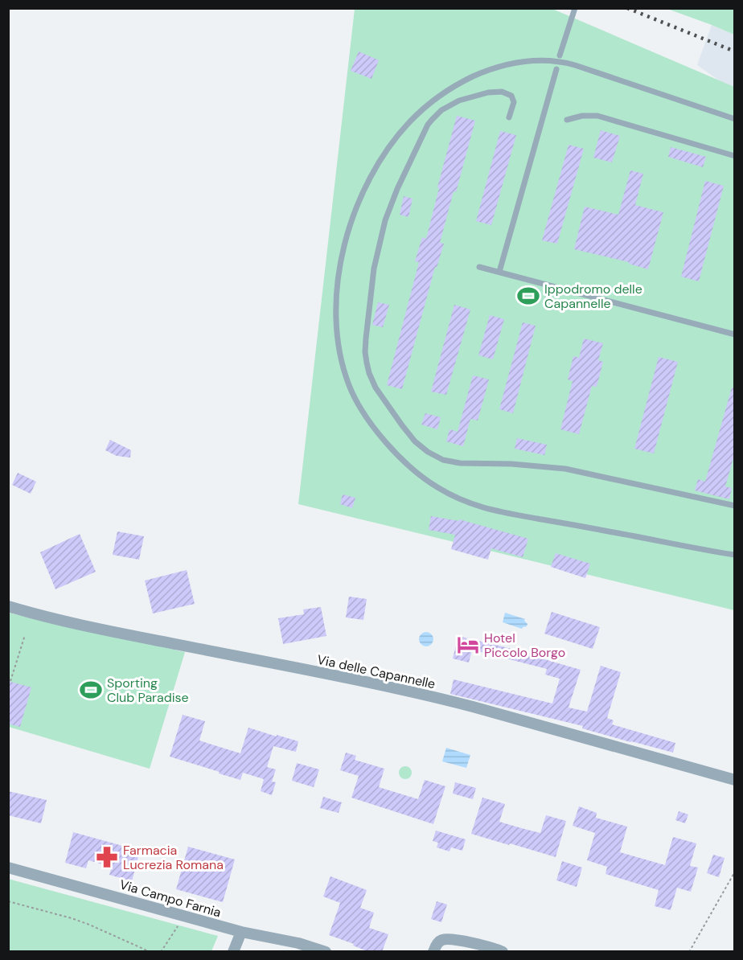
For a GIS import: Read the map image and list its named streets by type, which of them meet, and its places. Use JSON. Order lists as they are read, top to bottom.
{
  "streets": {
    "street": ["Via delle Capannelle", "Via Campo Farnia"]
  },
  "places": {
    "sports": ["Ippodromo delle Capannelle", "Sporting Club Paradise"],
    "hotel": ["Hotel Piccolo Borgo"],
    "pharmacy": ["Farmacia Lucrezia Romana"]
  }
}
